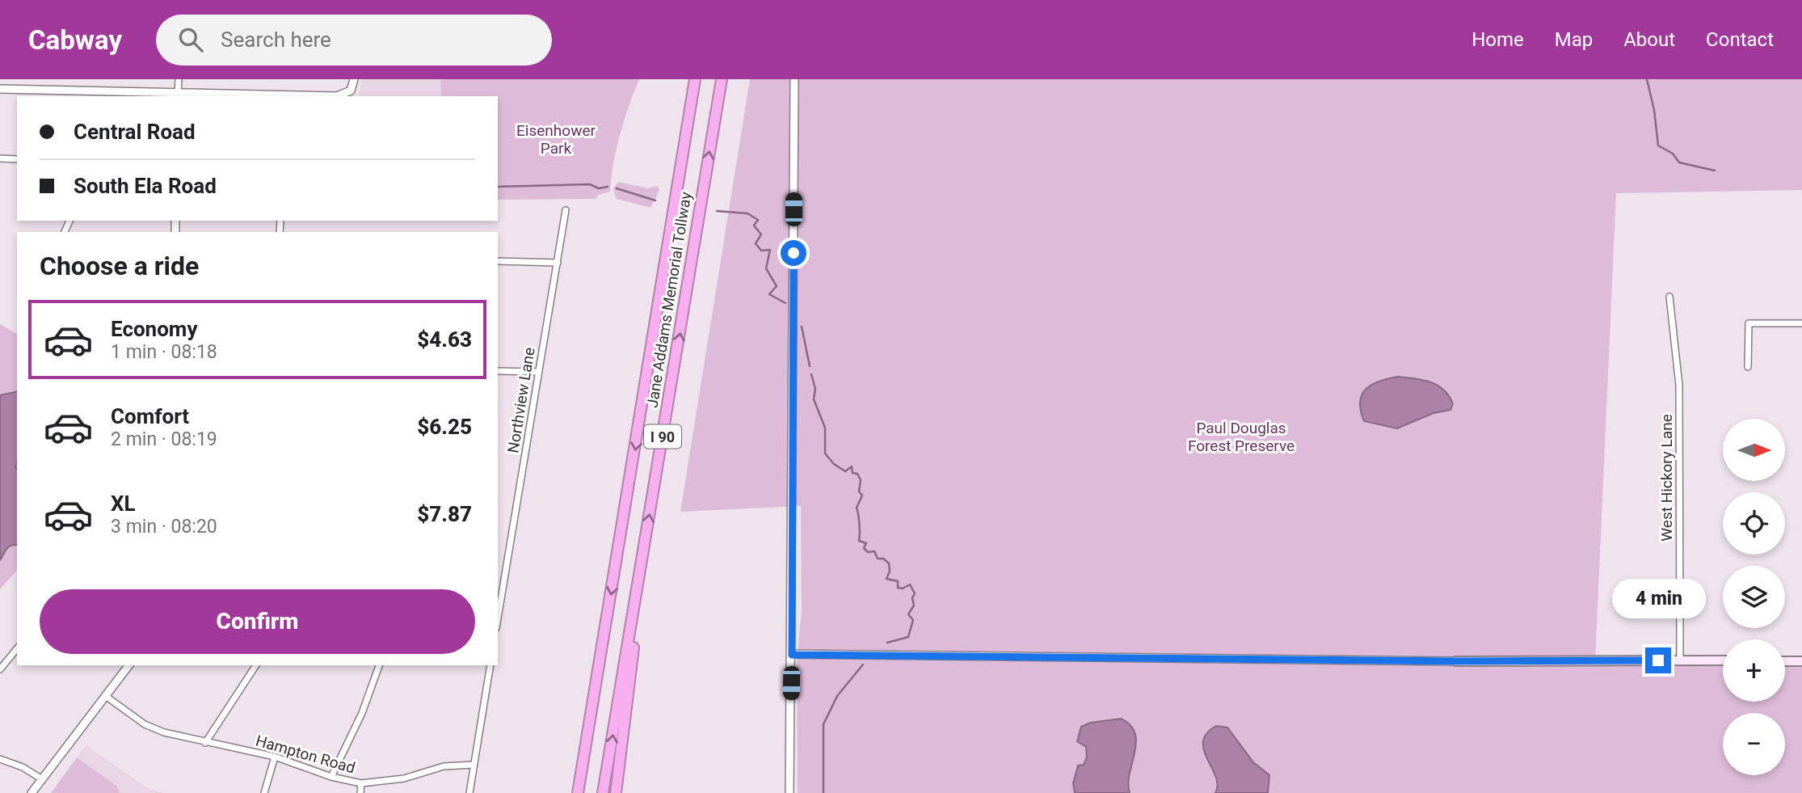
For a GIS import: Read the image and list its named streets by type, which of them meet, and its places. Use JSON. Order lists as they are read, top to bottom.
{
  "streets": {
    "highway": ["Jane Addams Memorial Tollway", "I 90"],
    "street": ["Northview Lane", "West Hickory Lane", "Hampton Road"]
  },
  "parks": ["Eisenhower Park", "Paul Douglas Forest Preserve"],
  "north": "right",
  "page": {
    "header": "Cabway",
    "search": "Search here",
    "nav": [
      "Home",
      "Map",
      "About",
      "Contact"
    ],
    "banner": ["Central Road", "South Ela Road"],
    "heading": "Choose a ride",
    "list": [
      {
        "name": "Economy",
        "note": "1 min · 08:18",
        "value": "$4.63"
      },
      {
        "name": "Comfort",
        "note": "2 min · 08:19",
        "value": "$6.25"
      },
      {
        "name": "XL",
        "note": "3 min · 08:20",
        "value": "$7.87"
      }
    ],
    "map_buttons": ["+", "−"],
    "buttons": "Confirm",
    "bubble": "4 min"
  }
}
